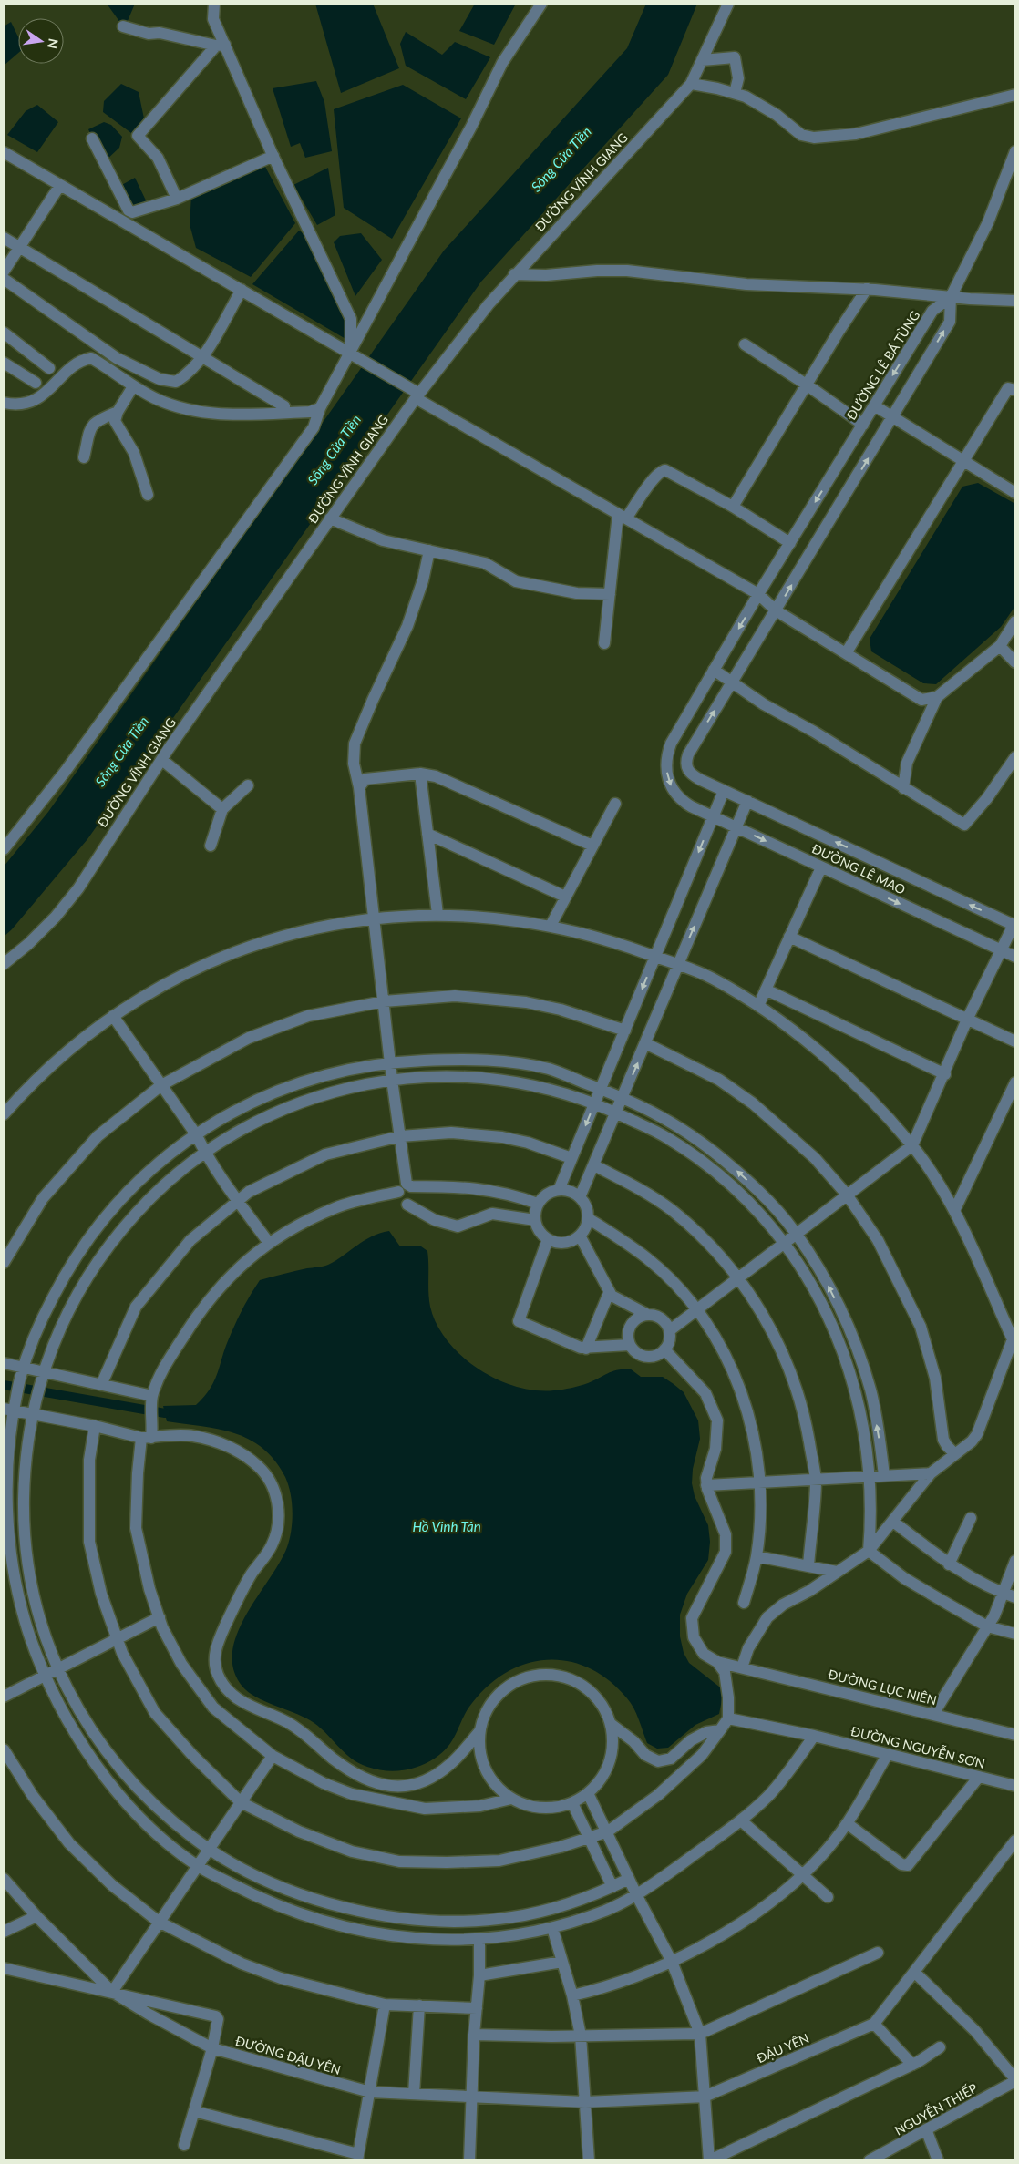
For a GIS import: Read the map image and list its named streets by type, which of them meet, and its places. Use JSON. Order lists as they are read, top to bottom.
{
  "streets": {
    "street": [
      "ĐƯỜNG VĨNH GIANG",
      "ĐƯỜNG LÊ BÁ TÙNG",
      "ĐƯỜNG LÊ MAO",
      "ĐƯỜNG LỤC NIÊN",
      "ĐƯỜNG NGUYỄN SƠN",
      "ĐẬU YÊN",
      "ĐƯỜNG ĐẬU YÊN",
      "NGUYỄN THIẾP"
    ]
  },
  "crossings": [
    ["ĐƯỜNG LÊ BÁ TÙNG", "ĐƯỜNG LÊ MAO"],
    ["ĐẬU YÊN", "ĐƯỜNG ĐẬU YÊN"]
  ],
  "water": ["Sông Cửa Tiền", "Hồ Vinh Tân"],
  "north": "right"
}
